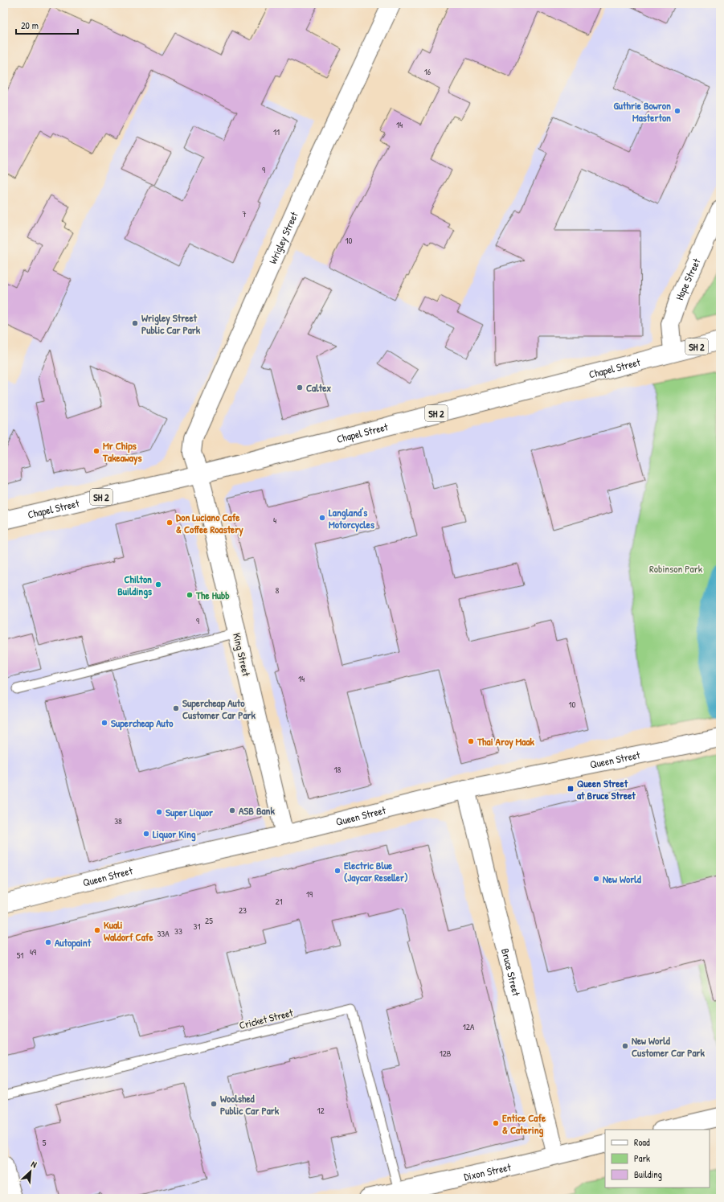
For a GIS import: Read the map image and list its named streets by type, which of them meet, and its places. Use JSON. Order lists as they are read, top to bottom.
{
  "streets": {
    "main road": [
      "Wrigley Street",
      "Hope Street",
      "SH 2",
      "Chapel Street",
      "King Street",
      "Queen Street",
      "Bruce Street",
      "Dixon Street"
    ],
    "lane": ["Cricket Street"]
  },
  "crossings": [
    ["Wrigley Street", "Chapel Street"],
    ["Wrigley Street", "King Street"],
    ["Hope Street", "Chapel Street"],
    ["Chapel Street", "King Street"],
    ["King Street", "Queen Street"],
    ["Queen Street", "Bruce Street"],
    ["Bruce Street", "Dixon Street"],
    ["Cricket Street", "Dixon Street"]
  ],
  "parks": ["Robinson Park"],
  "places": {
    "other": [
      "Guthrie Bowron Masterton",
      "Wrigley Street Public Car Park",
      "Caltex",
      "Mr Chips Takeaways",
      "Langland's Motorcycles",
      "Don Luciano Cafe & Coffee Roastery",
      "Chilton Buildings",
      "The Hubb",
      "Supercheap Auto Customer Car Park",
      "Supercheap Auto",
      "Thai Aroy Maak",
      "ASB Bank",
      "Super Liquor",
      "Liquor King",
      "Electric Blue (Jaycar Reseller)",
      "New World",
      "Kuali Waldorf Cafe",
      "Autopaint",
      "New World Customer Car Park",
      "Woolshed Public Car Park",
      "Entice Cafe & Catering"
    ],
    "transit": ["Queen Street at Bruce Street"]
  },
  "house_numbers": [
    "16",
    "14",
    "11",
    "9",
    "7",
    "10",
    "4",
    "8",
    "9",
    "14",
    "10",
    "18",
    "38",
    "19",
    "21",
    "23",
    "25",
    "31",
    "33",
    "33A",
    "49",
    "51",
    "12A",
    "12B",
    "12",
    "5"
  ],
  "legend": ["Road", "Park", "Building"],
  "scale_bar": "20 m",
  "north": "top right"
}
